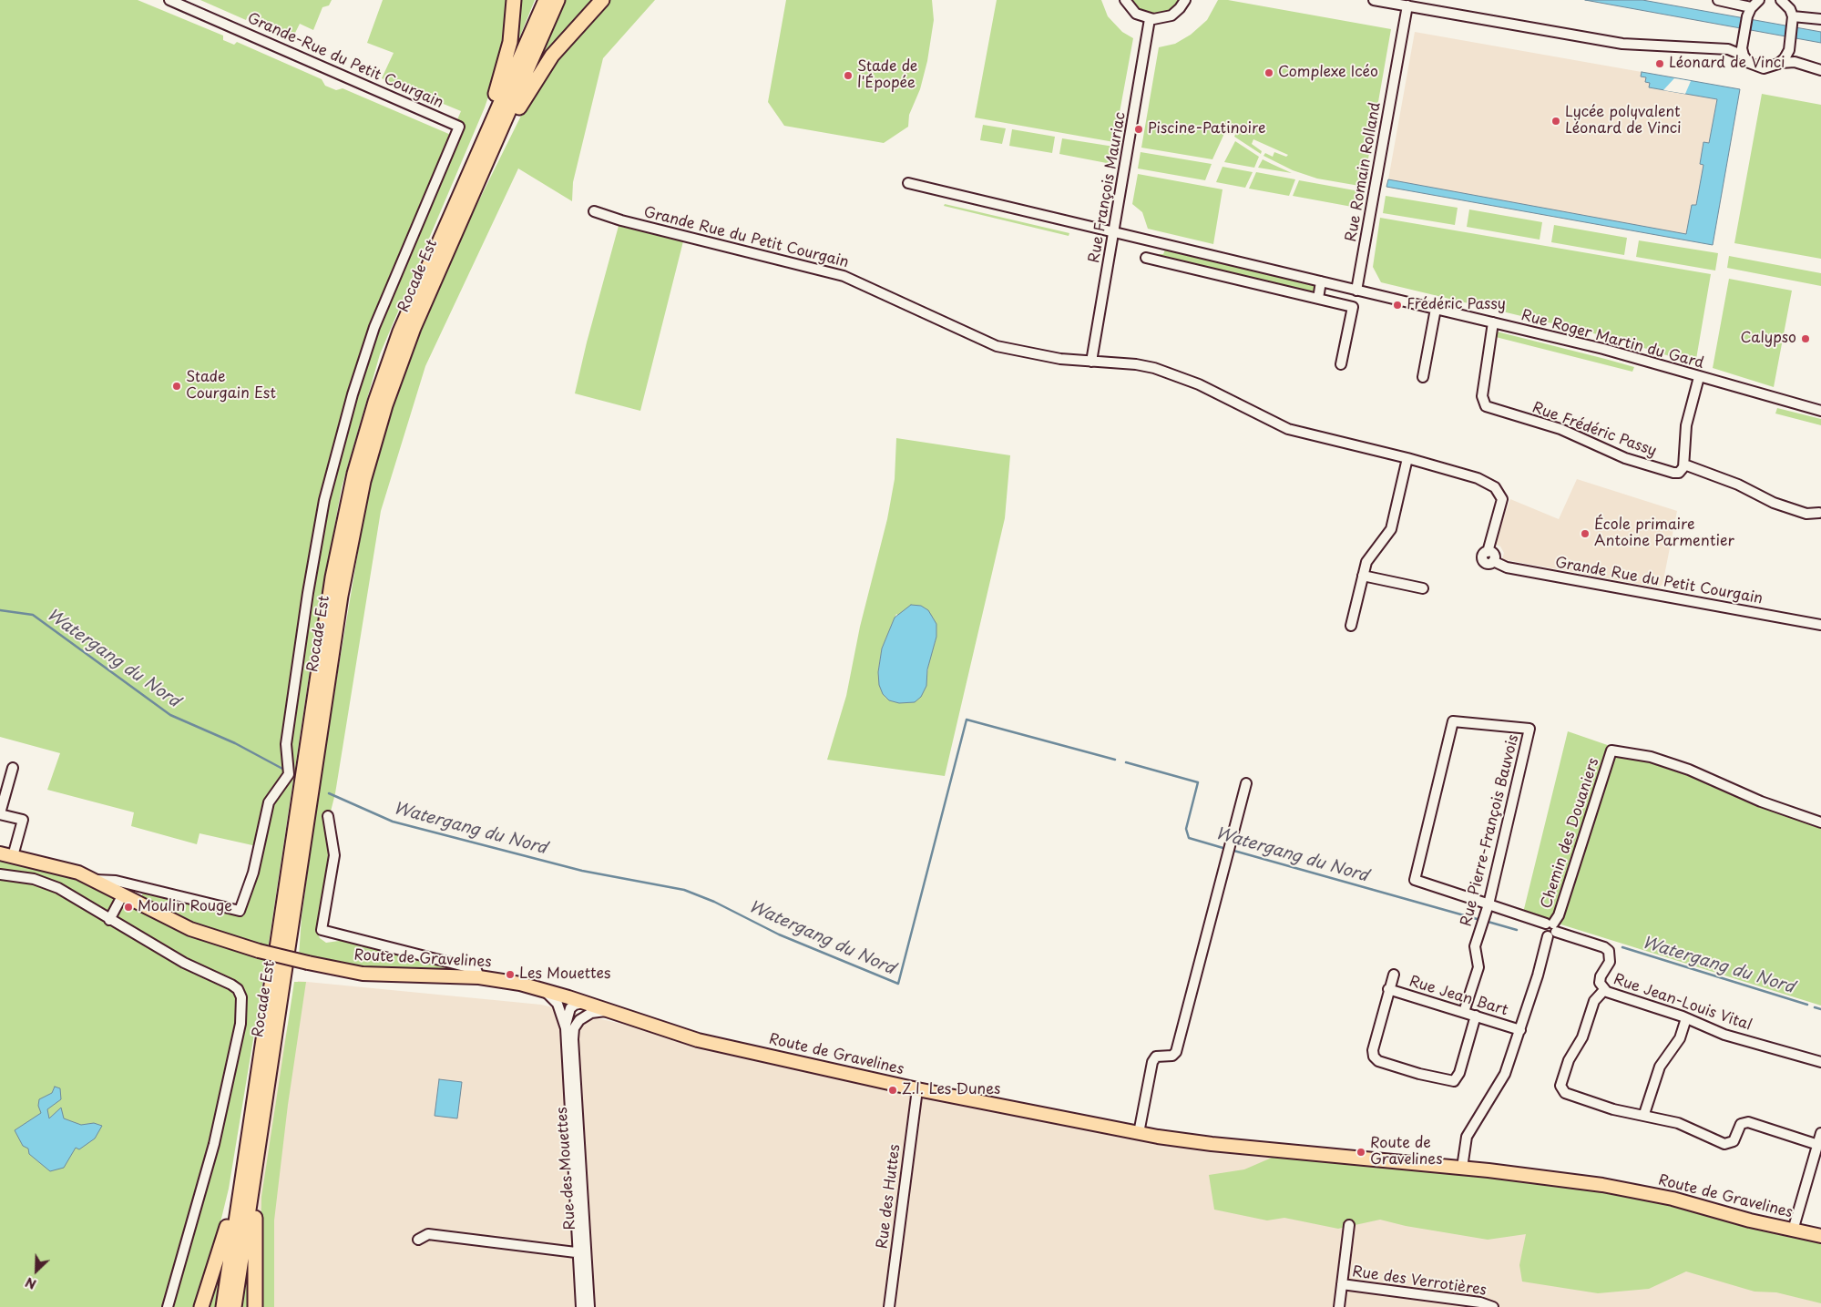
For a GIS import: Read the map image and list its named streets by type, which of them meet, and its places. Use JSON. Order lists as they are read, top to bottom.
{
  "streets": {
    "highway": ["Rocade Est"],
    "main road": ["Route de Gravelines"],
    "street": [
      "Grande-Rue du Petit Courgain",
      "Rue Romain Rolland",
      "Rue François Mauriac",
      "Grande Rue du Petit Courgain",
      "Rue Roger Martin du Gard",
      "Rue Frédéric Passy",
      "Rue Pierre-François Bauvois",
      "Chemin des Douaniers",
      "Rue Jean Bart",
      "Rue Jean-Louis Vital",
      "Rue des Mouettes",
      "Rue des Huttes",
      "Rue des Verrotières"
    ]
  },
  "crossings": [
    ["Grande-Rue du Petit Courgain", "Route de Gravelines"],
    ["Rue Romain Rolland", "Rue Roger Martin du Gard"],
    ["Rue François Mauriac", "Grande Rue du Petit Courgain"],
    ["Rue François Mauriac", "Rue Roger Martin du Gard"],
    ["Rue Roger Martin du Gard", "Rue Frédéric Passy"],
    ["Rue Pierre-François Bauvois", "Rue Jean Bart"],
    ["Rue Pierre-François Bauvois", "Rue Jean-Louis Vital"],
    ["Chemin des Douaniers", "Route de Gravelines"],
    ["Chemin des Douaniers", "Rue Jean Bart"],
    ["Chemin des Douaniers", "Rue Jean-Louis Vital"],
    ["Route de Gravelines", "Rue des Mouettes"],
    ["Route de Gravelines", "Rue des Huttes"]
  ],
  "water": ["Watergang du Nord"],
  "places": [
    "Léonard de Vinci",
    "Complexe Icéo",
    "Stade de l'Épopée",
    "Lycée polyvalent Léonard de Vinci",
    "Piscine-Patinoire",
    "Frédéric Passy",
    "Calypso",
    "Stade Courgain Est",
    "École primaire Antoine Parmentier",
    "Moulin Rouge",
    "Les Mouettes",
    "Z.I. Les Dunes",
    "Route de Gravelines"
  ],
  "north": "bottom left"
}
